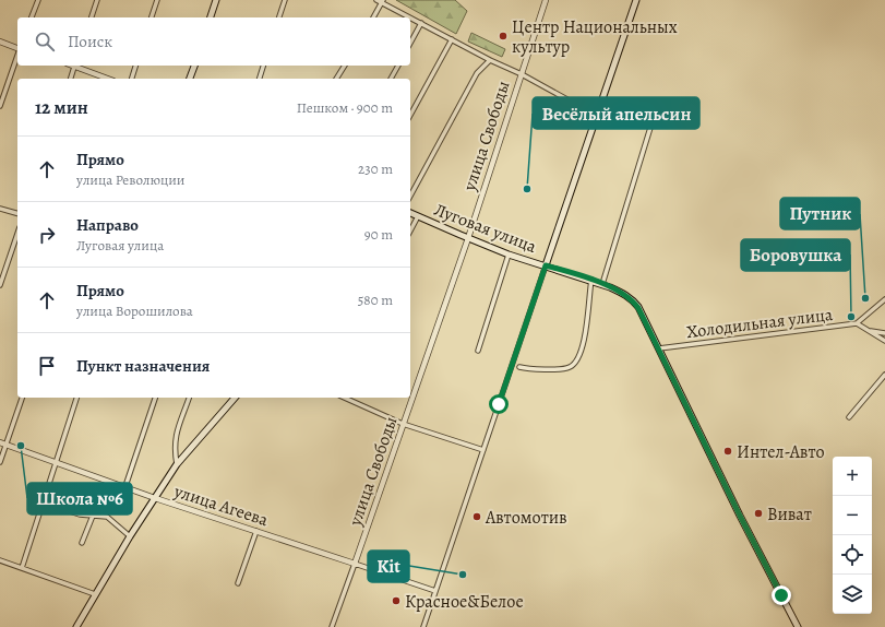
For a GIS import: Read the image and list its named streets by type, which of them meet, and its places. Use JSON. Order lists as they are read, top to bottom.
{
  "streets": {
    "main road": ["Луговая улица"],
    "street": ["улица Свободы", "Холодильная улица", "улица Агеева"]
  },
  "crossings": [
    ["улица Свободы", "Луговая улица"],
    ["улица Свободы", "улица Агеева"],
    ["Луговая улица", "Холодильная улица"]
  ],
  "places": [
    "Центр Национальных культур",
    "Весёлый апельсин",
    "Путник",
    "Боровушка",
    "Школа №6",
    "Интел-Авто",
    "Виват",
    "Автомотив",
    "Kit",
    "Красное&Белое"
  ],
  "page": {
    "search": "Поиск",
    "heading": ["12 мин", "Пешком · 900 m"],
    "list": [
      ["Прямо", "улица Революции", "230 m"],
      ["Направо", "Луговая улица", "90 m"],
      ["Прямо", "улица Ворошилова", "580 m"],
      "Пункт назначения"
    ],
    "map_buttons": ["+", "−"]
  }
}
